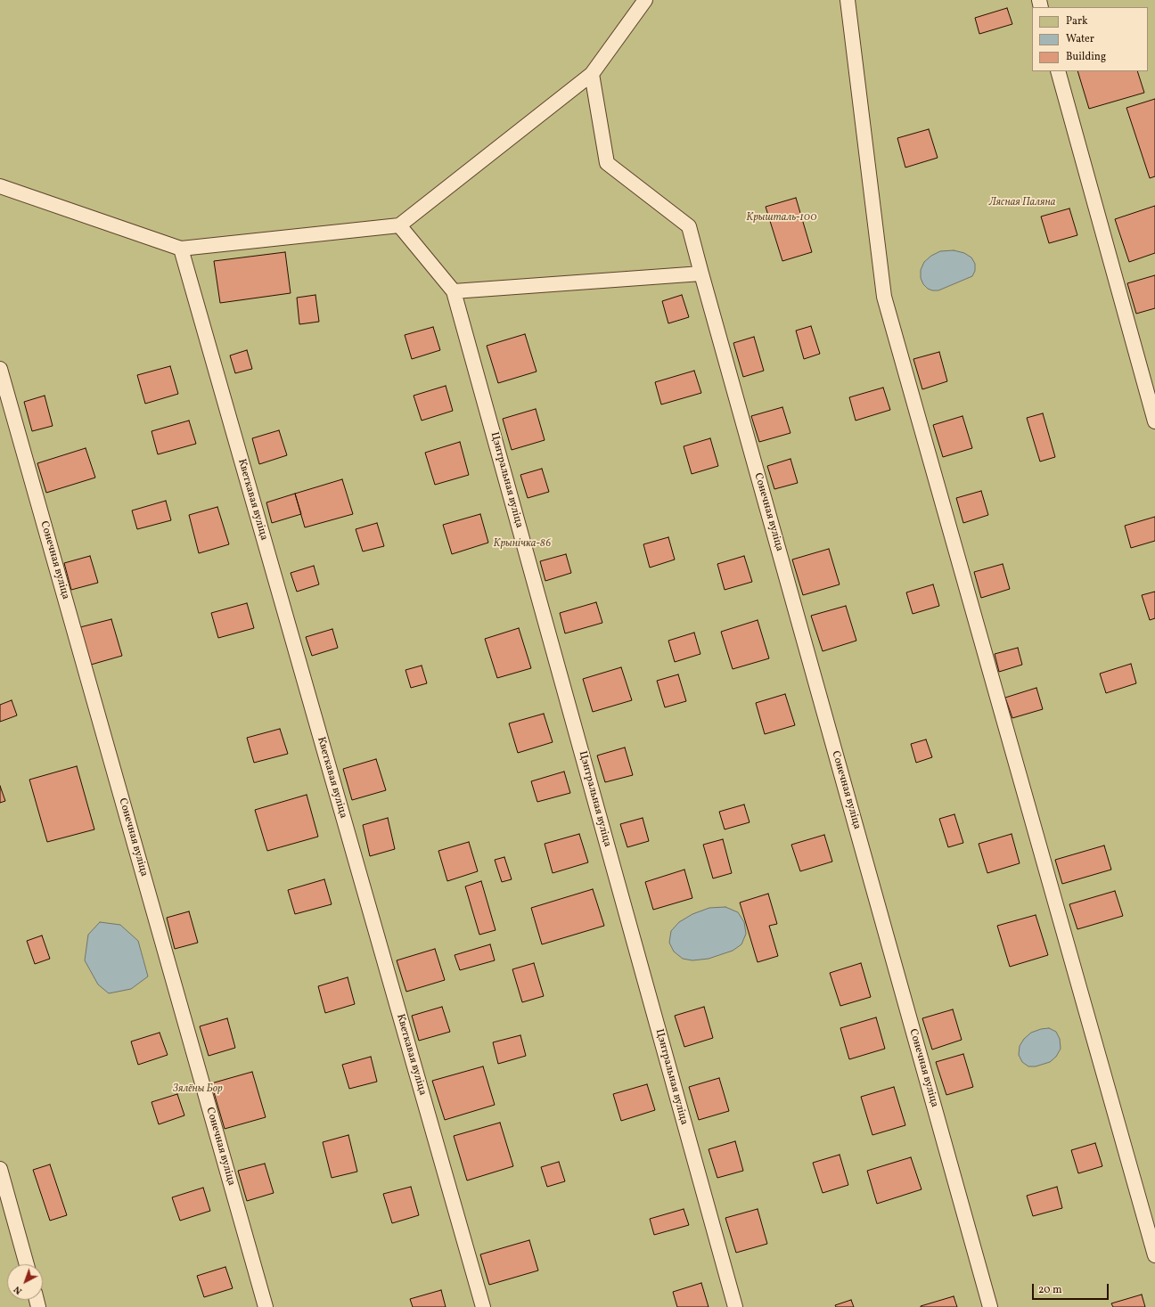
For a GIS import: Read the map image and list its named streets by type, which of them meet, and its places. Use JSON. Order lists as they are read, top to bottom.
{
  "streets": {
    "lane": ["Цэнтральная вуліца", "Кветкавая вуліца", "Сонечная вуліца"]
  },
  "parks": [
    "Лясная Паляна",
    "Крышталь-100",
    "Крынічка-86",
    "Зялёны Бор"
  ],
  "legend": ["Park", "Water", "Building"],
  "scale_bar": "20 m",
  "north": "bottom left"
}
